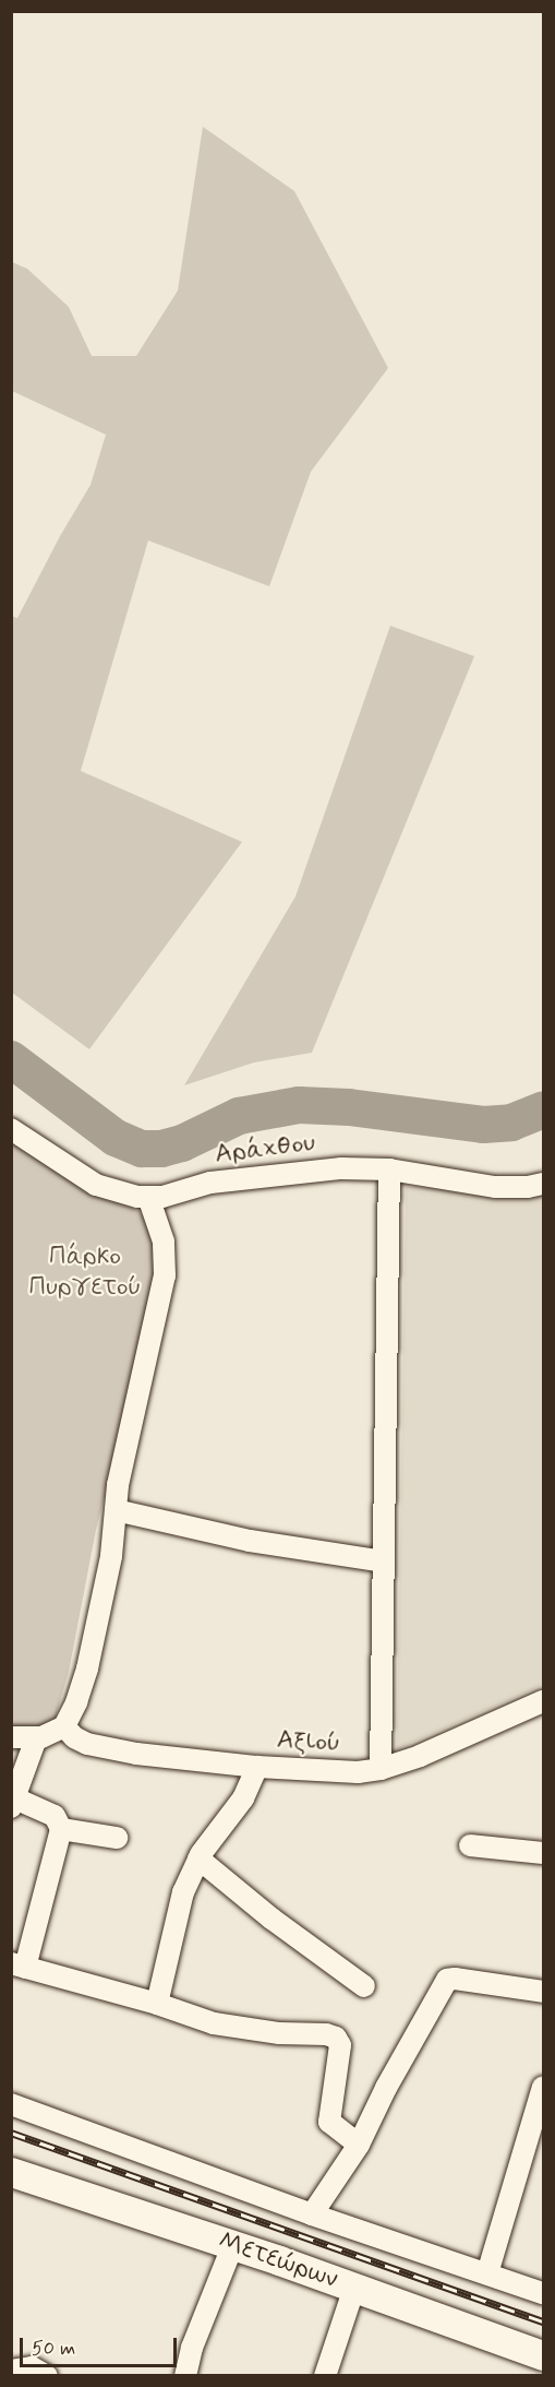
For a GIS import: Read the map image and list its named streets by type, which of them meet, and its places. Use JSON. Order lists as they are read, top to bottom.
{
  "streets": {
    "main road": ["Μετεώρων"],
    "street": ["Αράχθου", "Αξιού"]
  },
  "parks": ["Πάρκο Πυργετού"],
  "scale_bar": "50 m"
}
